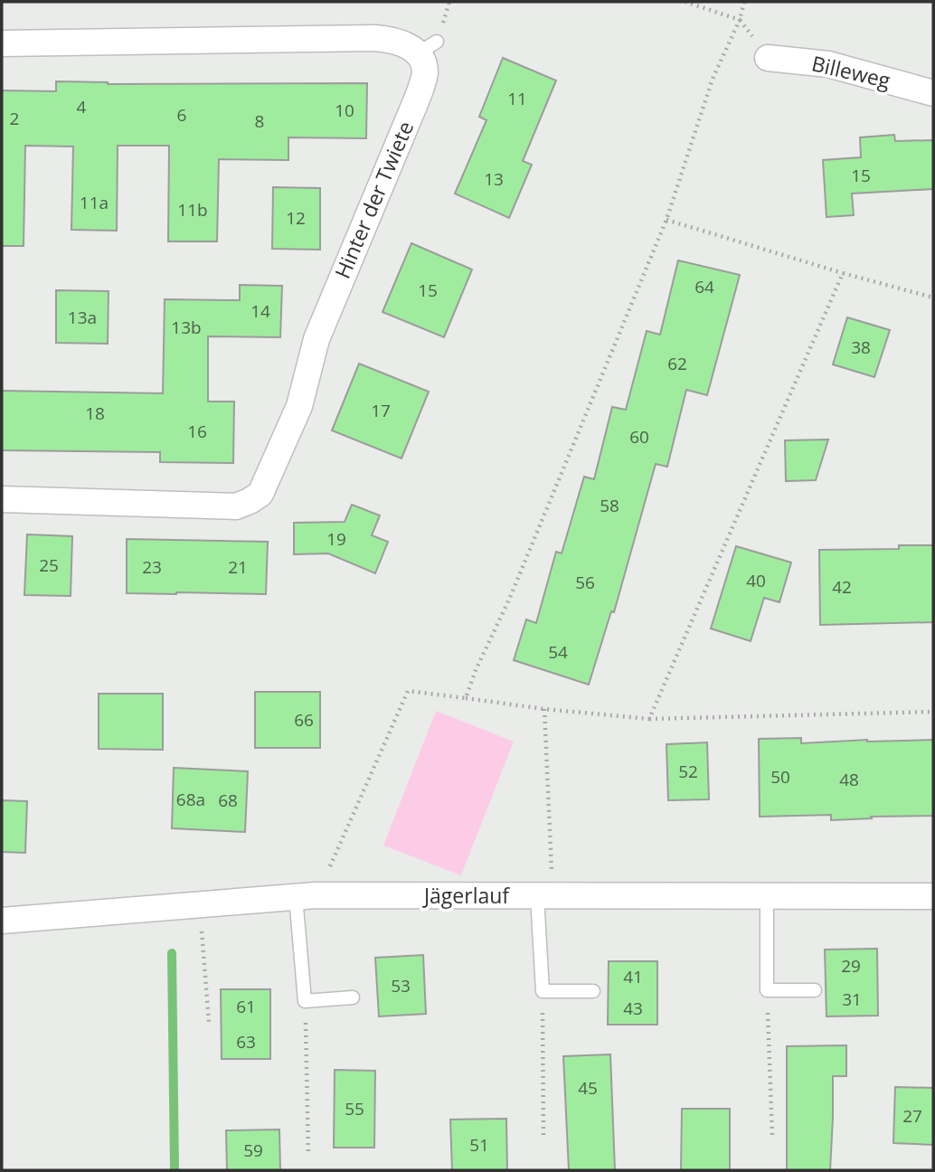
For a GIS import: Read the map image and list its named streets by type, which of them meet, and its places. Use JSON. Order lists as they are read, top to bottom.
{
  "streets": {
    "street": ["Billeweg", "Hinter der Twiete", "Jägerlauf"]
  },
  "house_numbers": [
    "11",
    "4",
    "10",
    "6",
    "2",
    "8",
    "15",
    "13",
    "11a",
    "11b",
    "12",
    "64",
    "15",
    "14",
    "13a",
    "13b",
    "38",
    "62",
    "17",
    "18",
    "16",
    "60",
    "58",
    "19",
    "25",
    "23",
    "21",
    "40",
    "56",
    "42",
    "54",
    "66",
    "52",
    "50",
    "48",
    "68a",
    "68",
    "29",
    "41",
    "53",
    "31",
    "61",
    "43",
    "63",
    "45",
    "55",
    "27",
    "51",
    "59"
  ]
}
